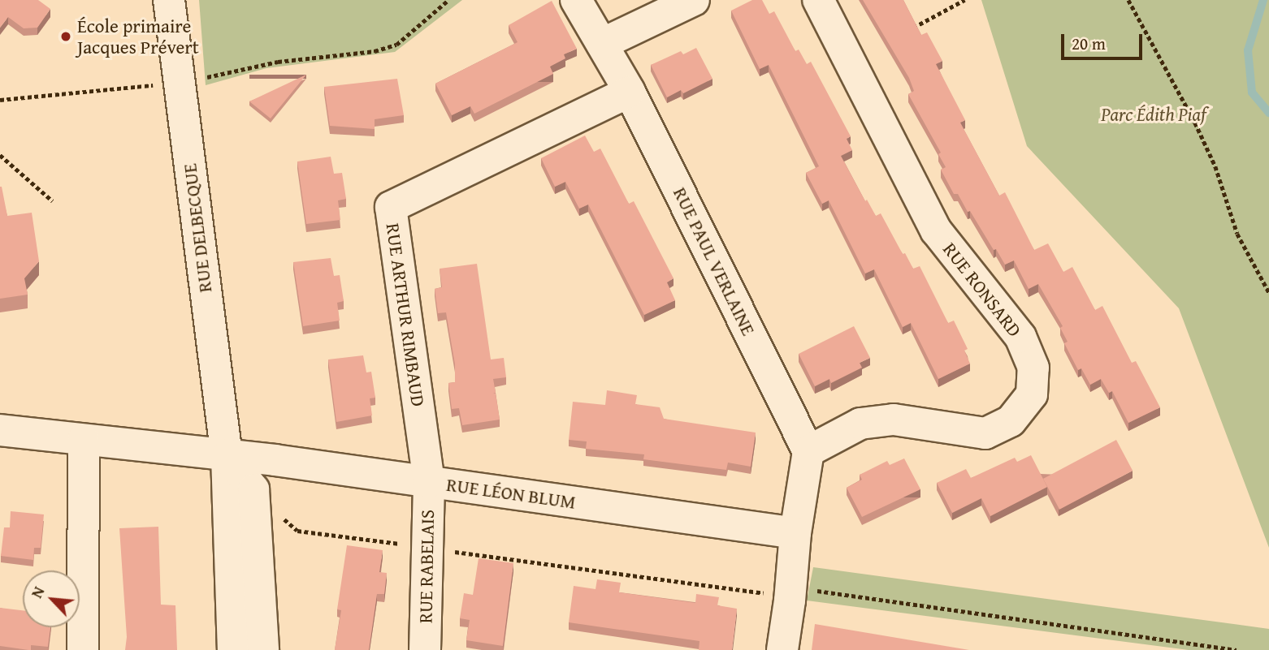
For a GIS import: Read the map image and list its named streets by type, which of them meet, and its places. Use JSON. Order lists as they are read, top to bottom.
{
  "streets": {
    "street": [
      "RUE DELBECQUE",
      "RUE PAUL VERLAINE",
      "RUE RONSARD",
      "RUE ARTHUR RIMBAUD",
      "RUE LÉON BLUM",
      "RUE RABELAIS"
    ]
  },
  "crossings": [
    ["RUE DELBECQUE", "RUE LÉON BLUM"],
    ["RUE PAUL VERLAINE", "RUE RONSARD"],
    ["RUE PAUL VERLAINE", "RUE ARTHUR RIMBAUD"],
    ["RUE ARTHUR RIMBAUD", "RUE LÉON BLUM"],
    ["RUE ARTHUR RIMBAUD", "RUE RABELAIS"],
    ["RUE LÉON BLUM", "RUE RABELAIS"]
  ],
  "parks": ["Parc Édith Piaf"],
  "places": ["École primaire Jacques Prévert"],
  "scale_bar": "20 m",
  "north": "top left"
}
